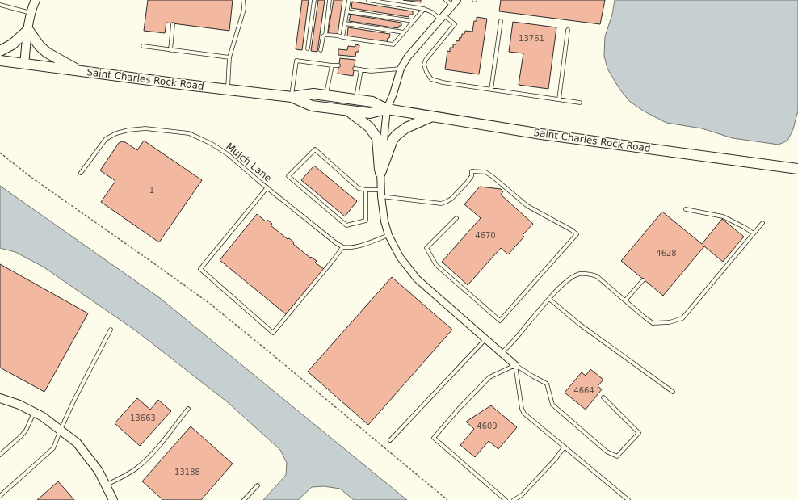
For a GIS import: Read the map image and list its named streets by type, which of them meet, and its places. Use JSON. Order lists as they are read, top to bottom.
{
  "streets": {
    "main road": ["Saint Charles Rock Road"],
    "lane": ["Mulch Lane"]
  },
  "house_numbers": [
    "13761",
    "1",
    "4670",
    "4628",
    "4664",
    "13663",
    "4609",
    "13188"
  ]
}
